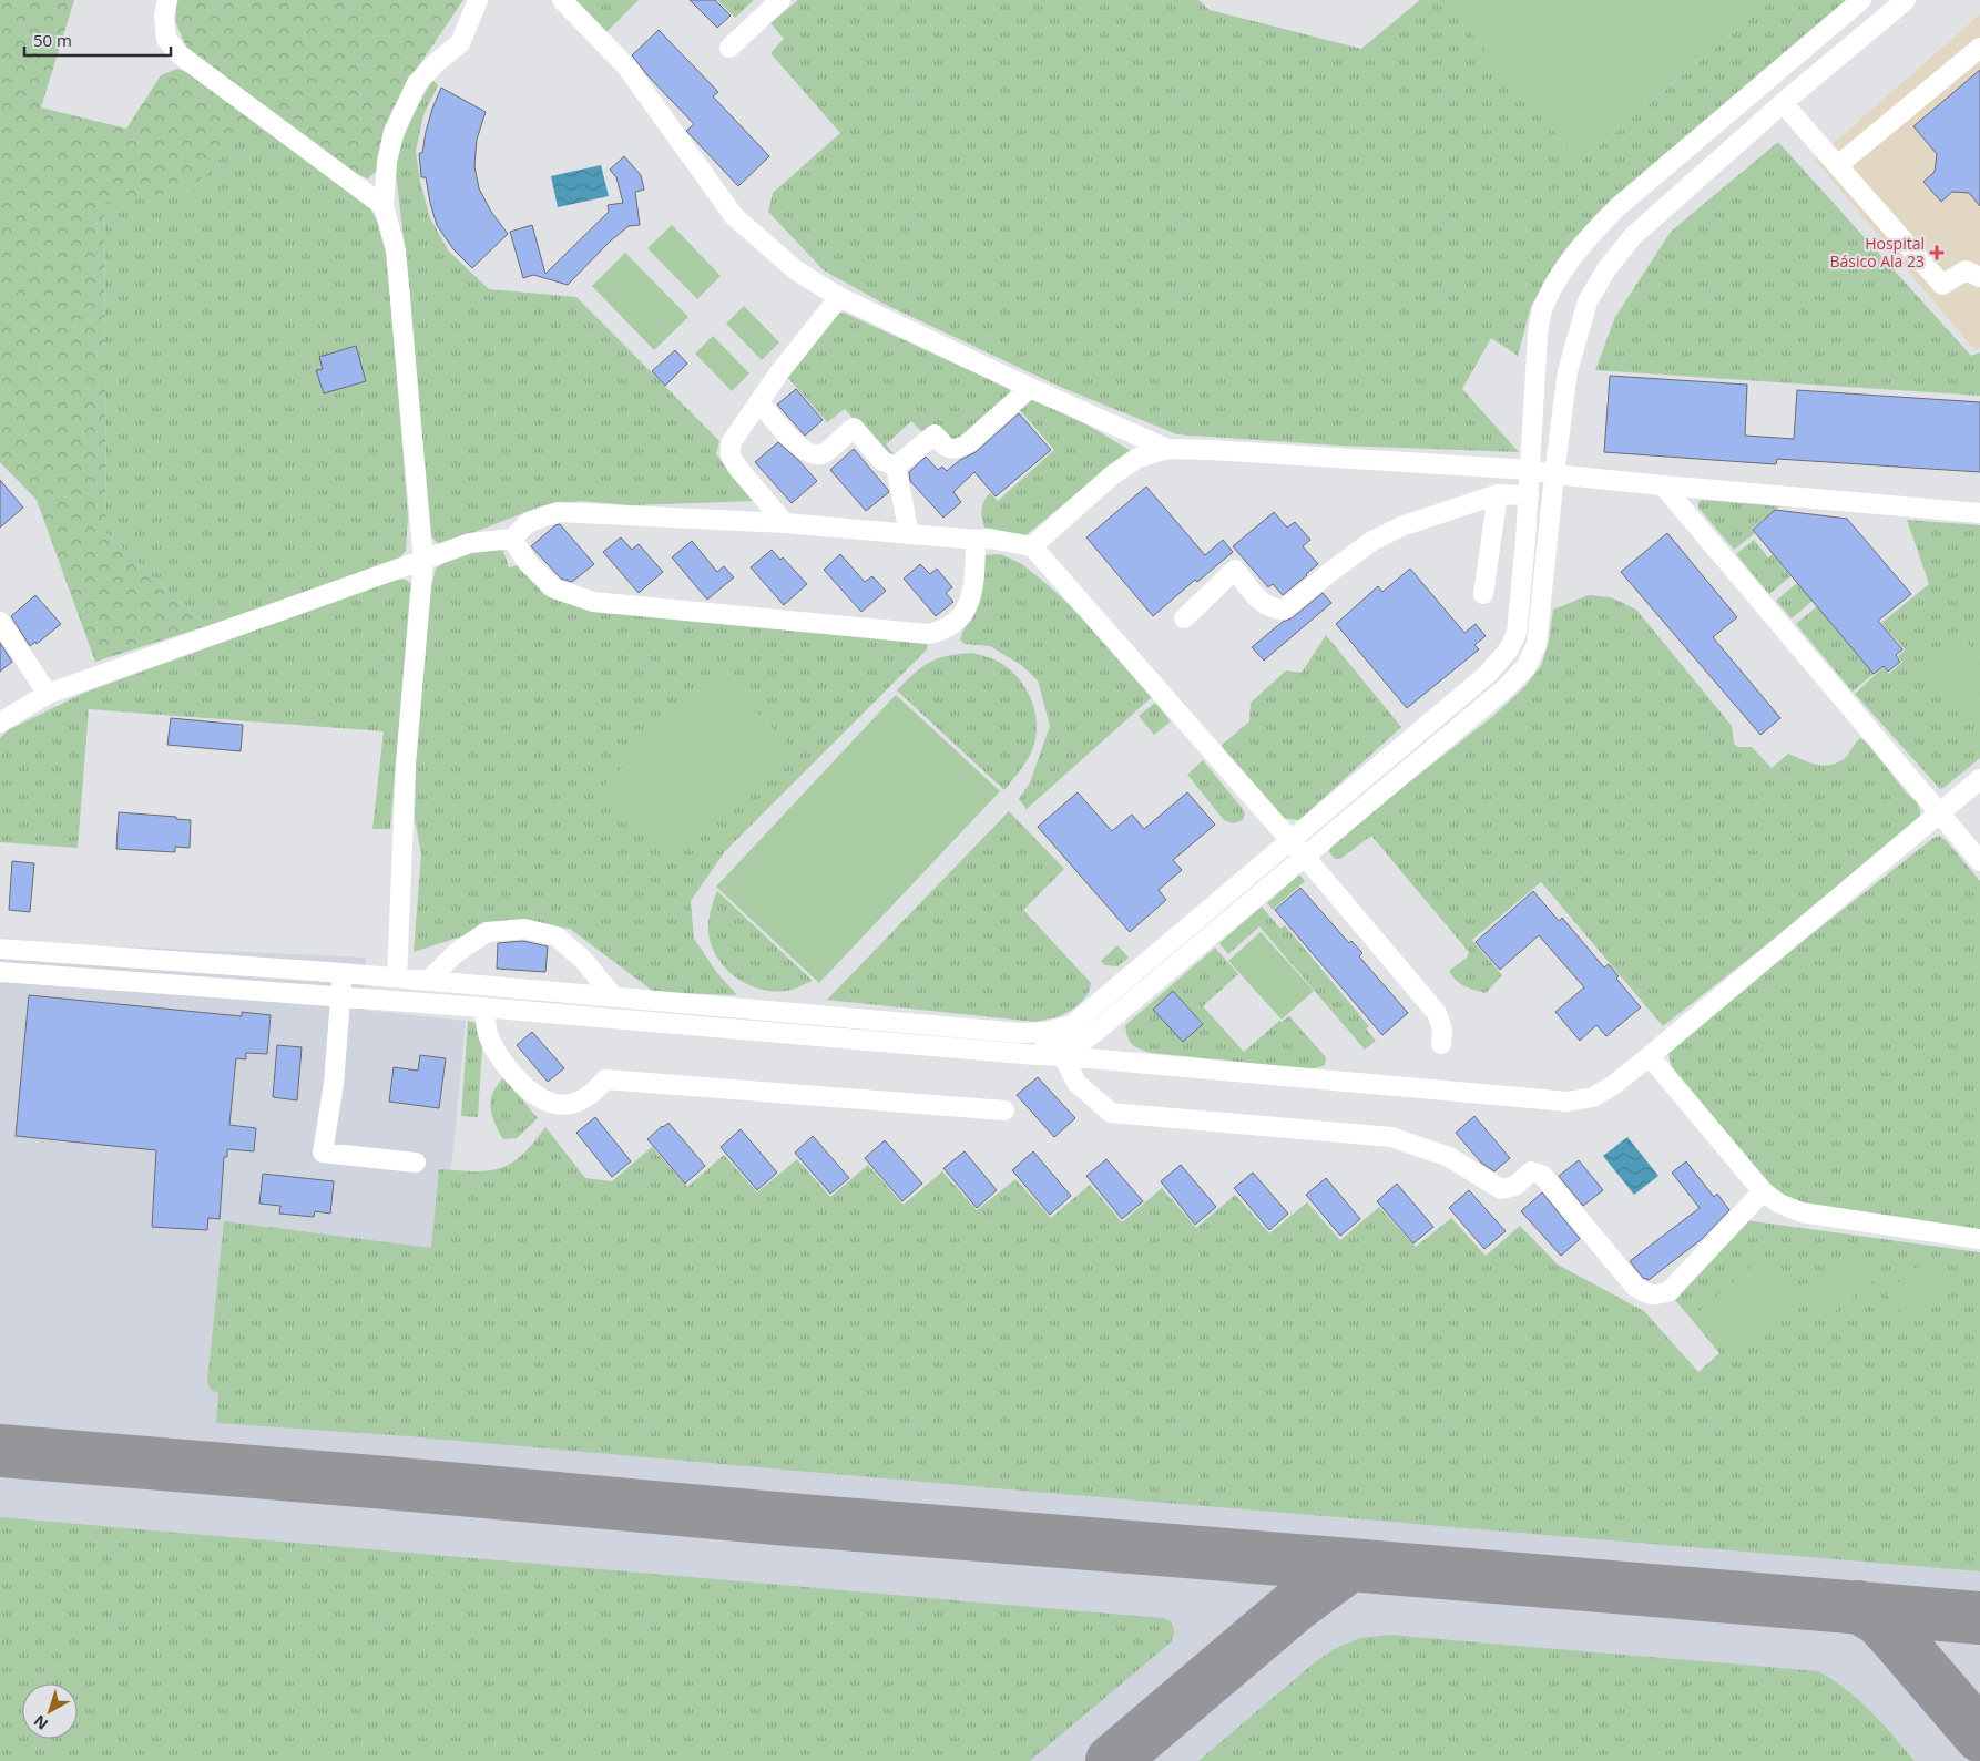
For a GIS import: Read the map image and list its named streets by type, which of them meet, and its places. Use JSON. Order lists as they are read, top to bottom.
{
  "places": {
    "health": ["Hospital Básico Ala 23"]
  },
  "scale_bar": "50 m",
  "north": "bottom left"
}
